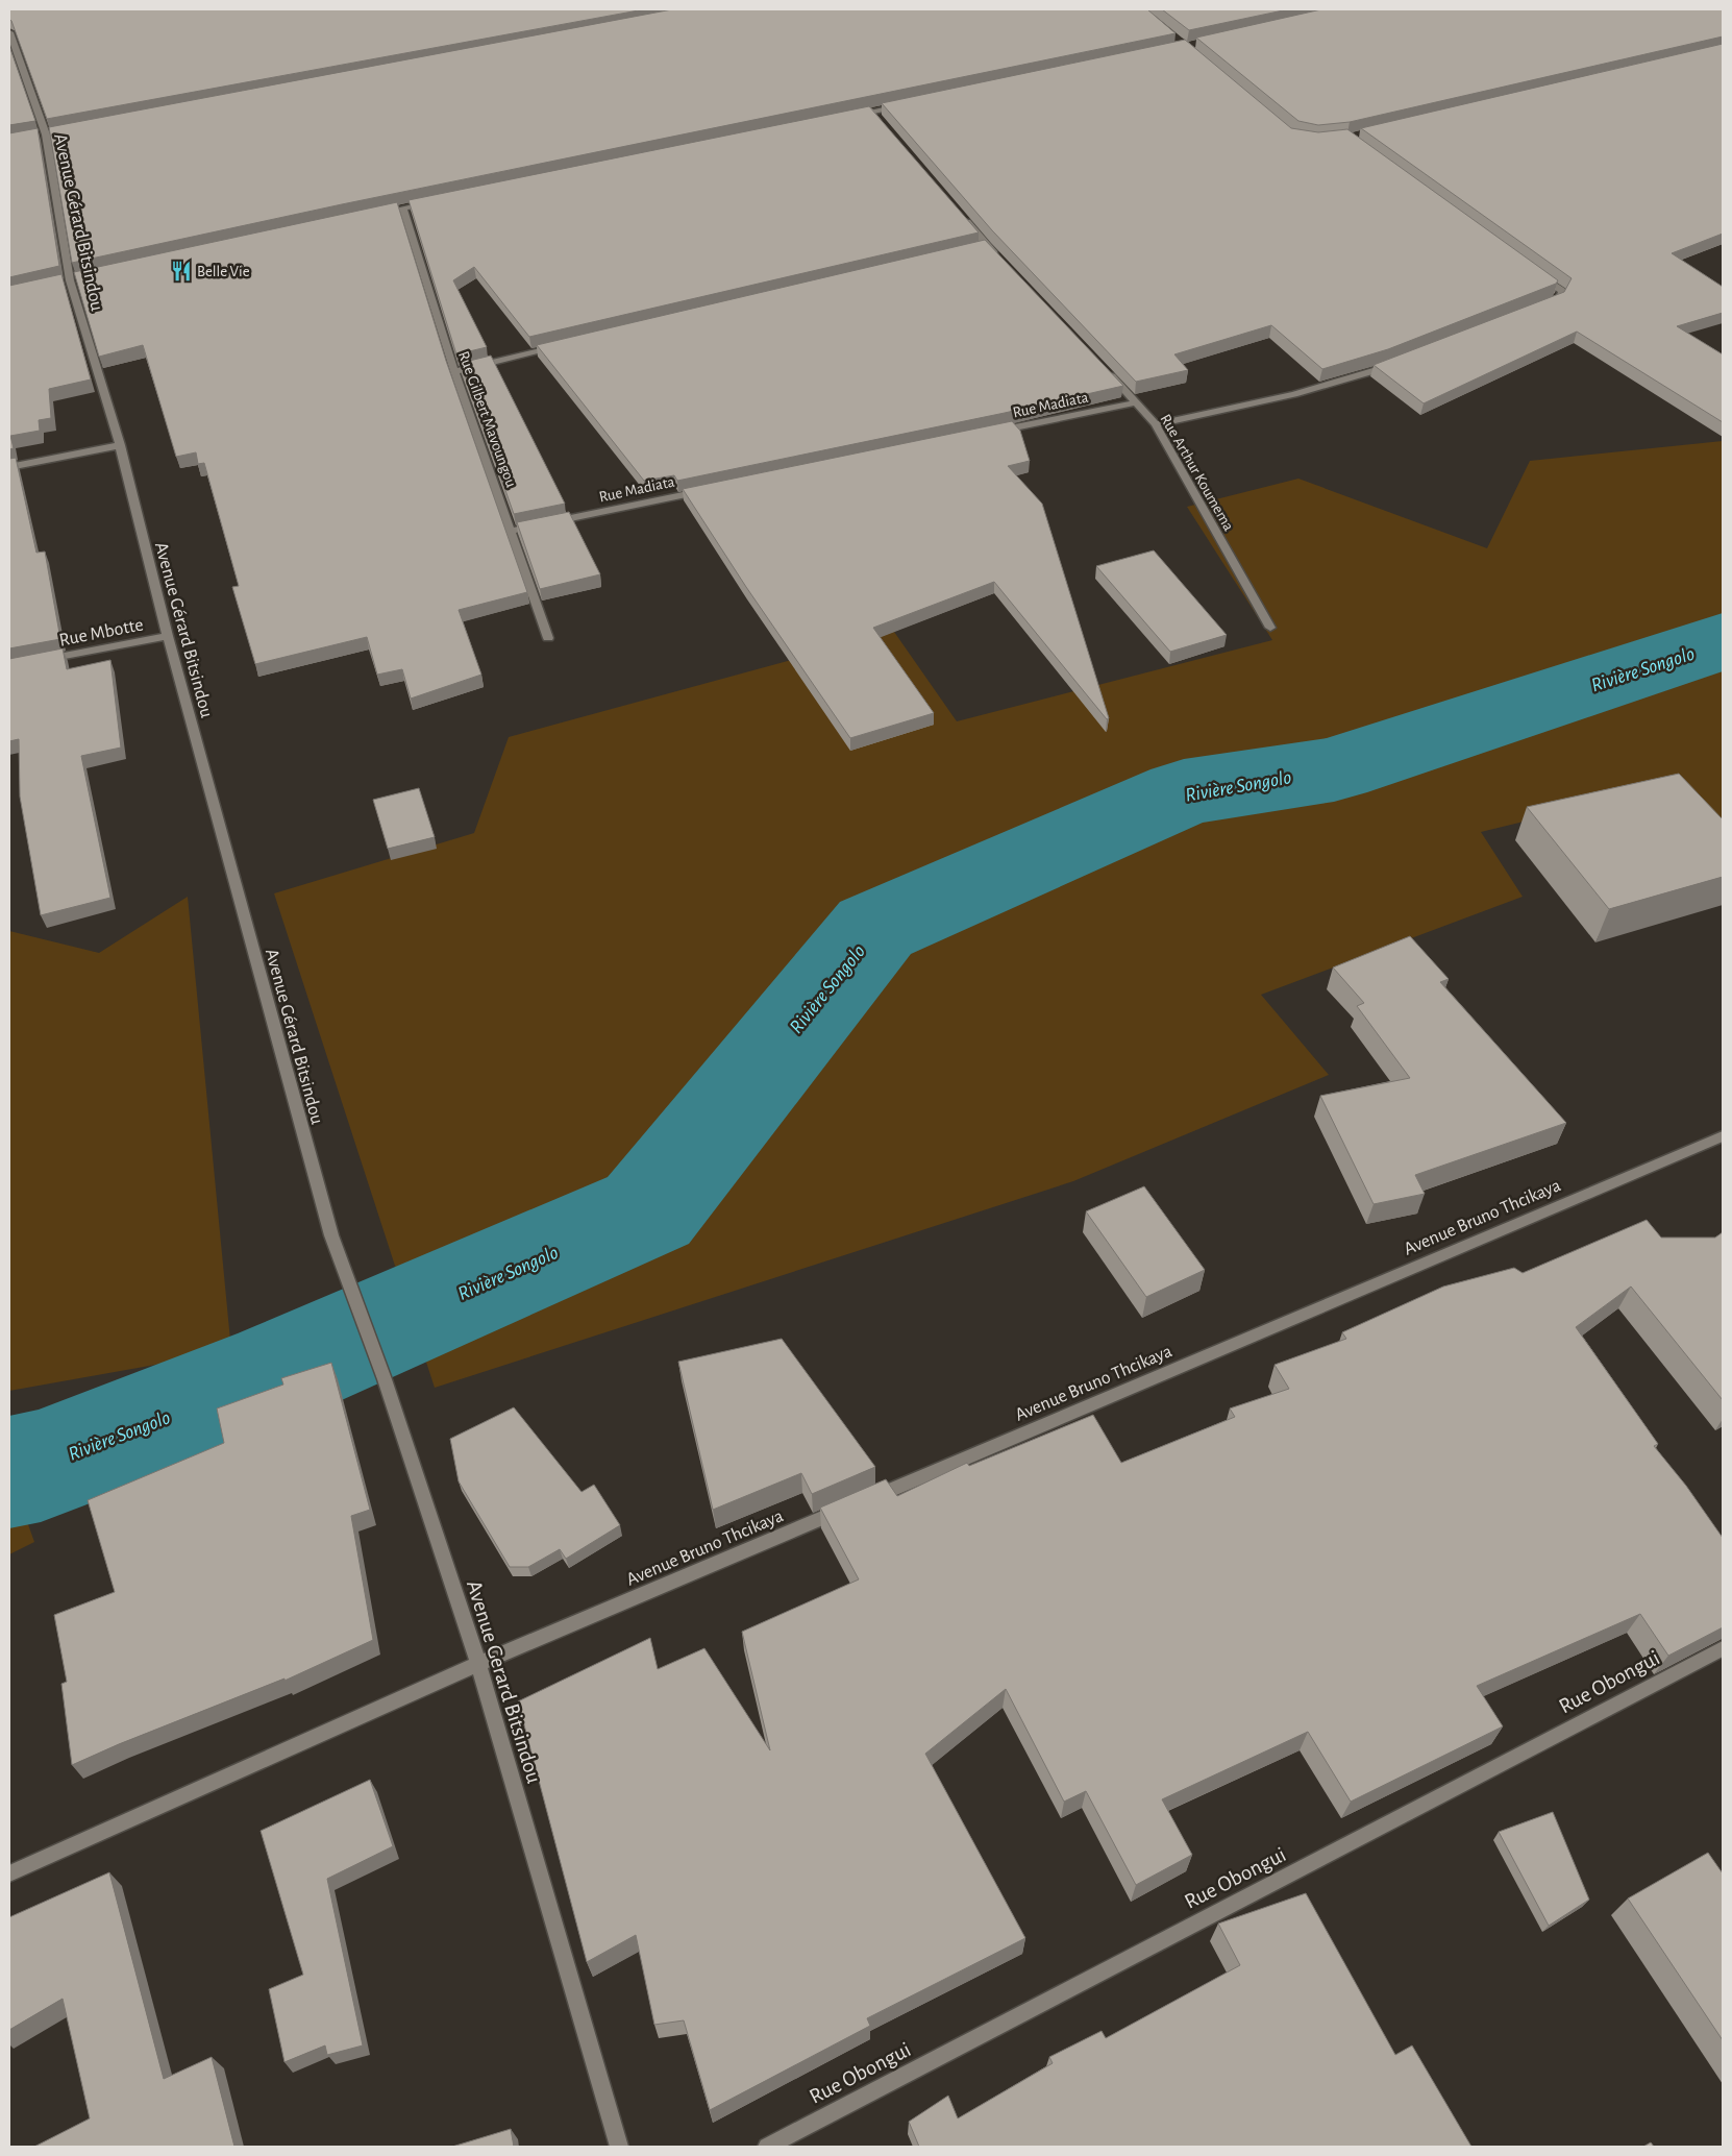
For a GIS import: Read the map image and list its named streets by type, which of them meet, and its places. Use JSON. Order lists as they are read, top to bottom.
{
  "streets": {
    "street": [
      "Avenue Gérard Bitsindou",
      "Rue Madiata",
      "Rue Gilbert Mavoungou",
      "Rue Arthur Koumema",
      "Rue Mbotte",
      "Avenue Bruno Thcikaya",
      "Avenue Gerard Bitsindou",
      "Rue Obongui"
    ]
  },
  "crossings": [
    ["Avenue Gérard Bitsindou", "Rue Mbotte"],
    ["Avenue Gérard Bitsindou", "Avenue Gerard Bitsindou"],
    ["Rue Madiata", "Rue Gilbert Mavoungou"],
    ["Rue Madiata", "Rue Arthur Koumema"],
    ["Avenue Bruno Thcikaya", "Avenue Gerard Bitsindou"]
  ],
  "water": ["Rivière Songolo"],
  "places": {
    "restaurant": ["Belle Vie"]
  }
}
